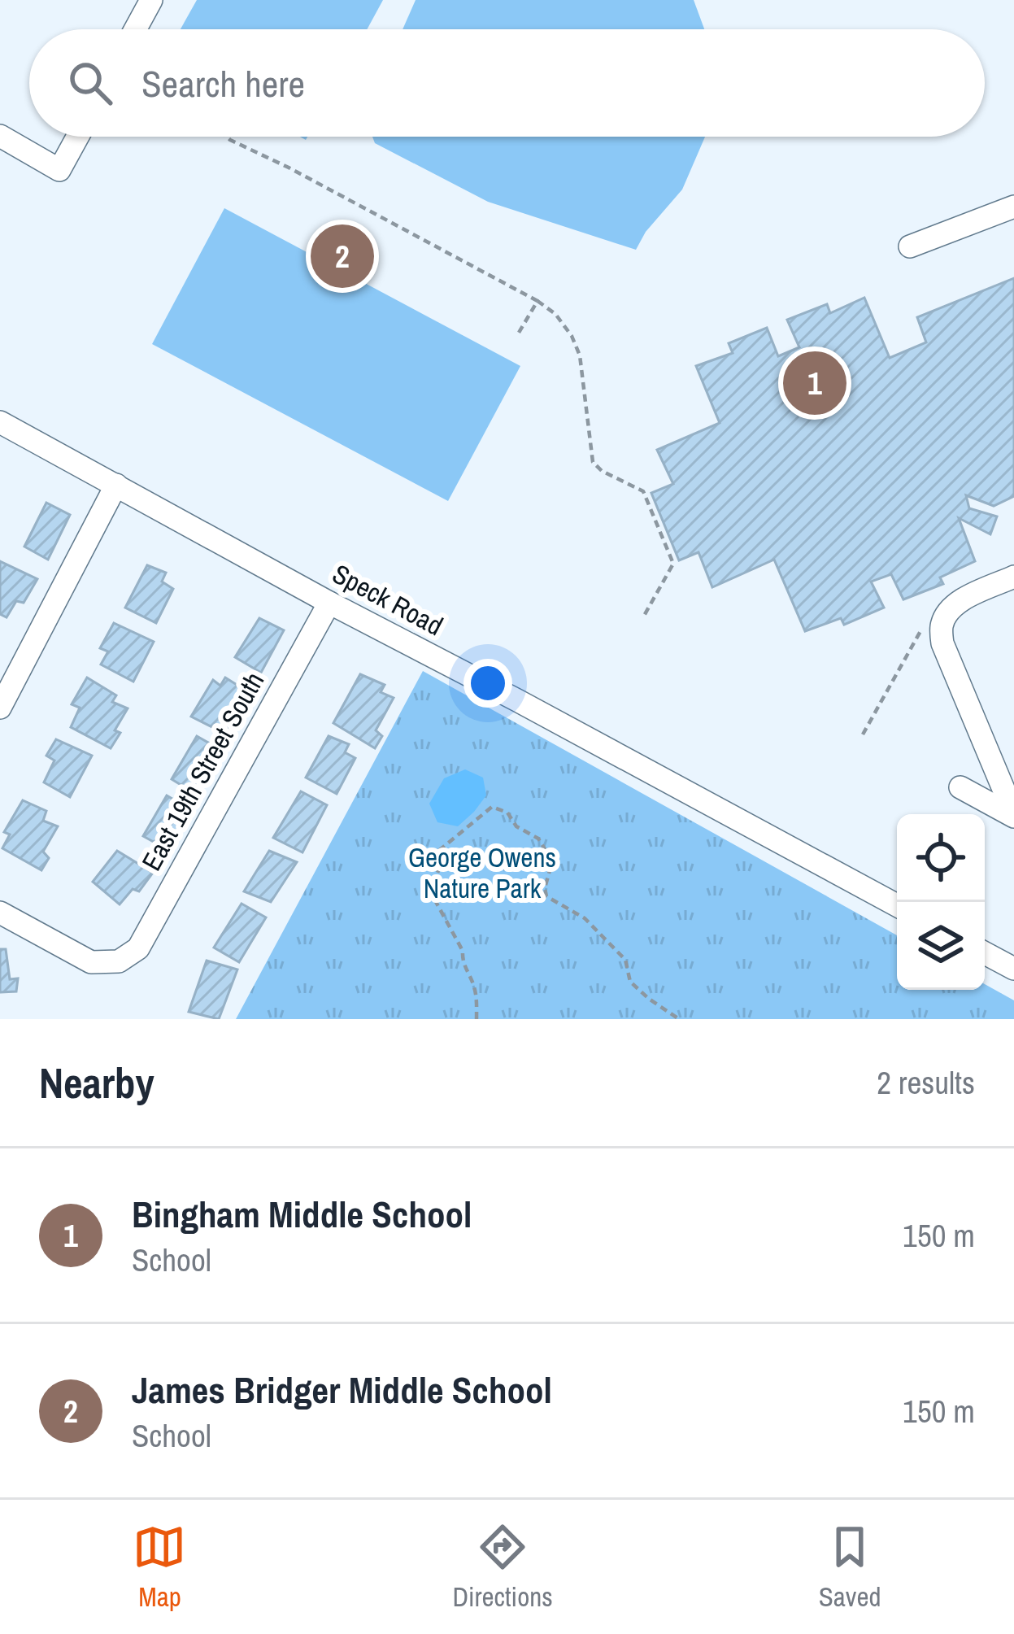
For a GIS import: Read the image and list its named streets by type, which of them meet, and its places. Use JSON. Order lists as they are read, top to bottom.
{
  "streets": {
    "street": ["Speck Road", "East 19th Street South"]
  },
  "crossings": [
    ["Speck Road", "East 19th Street South"]
  ],
  "parks": ["George Owens Nature Park"],
  "page": {
    "search": "Search here",
    "pins": ["2", "1"],
    "heading": ["Nearby", "2 results"],
    "list": [
      {
        "mark": "1",
        "name": "Bingham Middle School",
        "note": "School",
        "value": "150 m"
      },
      {
        "mark": "2",
        "name": "James Bridger Middle School",
        "note": "School",
        "value": "150 m"
      }
    ],
    "nav": ["Map", "Directions", "Saved"]
  }
}
